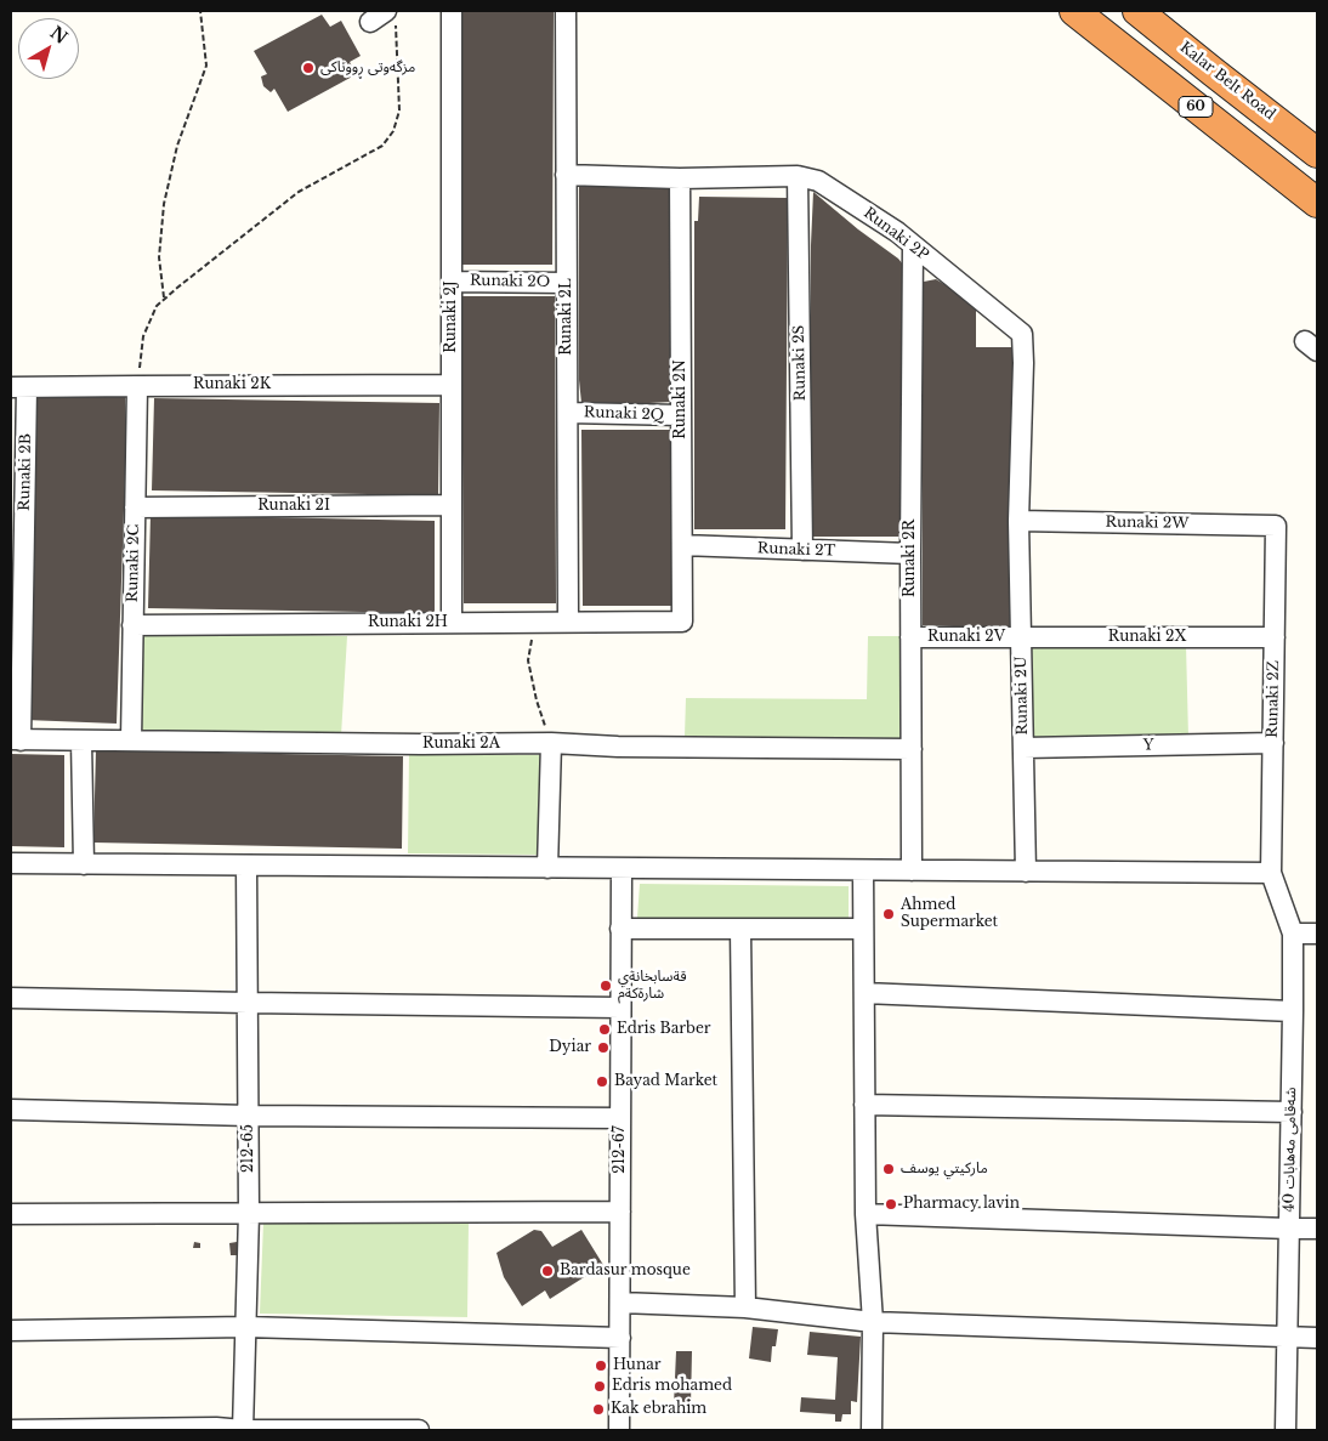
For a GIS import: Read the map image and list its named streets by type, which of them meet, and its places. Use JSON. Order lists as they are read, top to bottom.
{
  "streets": {
    "highway": ["Kalar Belt Road", "60"],
    "street": [
      "Runaki 2P",
      "Runaki 2O",
      "Runaki 2J",
      "Runaki 2L",
      "Runaki 2S",
      "Runaki 2K",
      "Runaki 2N",
      "Runaki 2Q",
      "Runaki 2B",
      "Runaki 2I",
      "Runaki 2W",
      "Runaki 2T",
      "Runaki 2R",
      "Runaki 2C",
      "Runaki 2H",
      "Runaki 2V",
      "Runaki 2X",
      "Runaki 2U",
      "Runaki 2Z",
      "Runaki 2A",
      "Y",
      "212-65",
      "212-67",
      "شەقامی مەهابات 40"
    ]
  },
  "crossings": [
    ["Runaki 2P", "Runaki 2L"],
    ["Runaki 2P", "Runaki 2S"],
    ["Runaki 2P", "Runaki 2N"],
    ["Runaki 2P", "Runaki 2W"],
    ["Runaki 2P", "Runaki 2R"],
    ["Runaki 2P", "Runaki 2U"],
    ["Runaki 2O", "Runaki 2J"],
    ["Runaki 2O", "Runaki 2L"],
    ["Runaki 2J", "Runaki 2K"],
    ["Runaki 2J", "Runaki 2I"],
    ["Runaki 2J", "Runaki 2H"],
    ["Runaki 2L", "Runaki 2Q"],
    ["Runaki 2L", "Runaki 2H"],
    ["Runaki 2S", "Runaki 2T"],
    ["Runaki 2K", "Runaki 2B"],
    ["Runaki 2K", "Runaki 2C"],
    ["Runaki 2N", "Runaki 2Q"],
    ["Runaki 2N", "Runaki 2T"],
    ["Runaki 2N", "Runaki 2H"],
    ["Runaki 2B", "Runaki 2A"],
    ["Runaki 2I", "Runaki 2C"],
    ["Runaki 2W", "Runaki 2U"],
    ["Runaki 2W", "Runaki 2Z"],
    ["Runaki 2T", "Runaki 2R"],
    ["Runaki 2R", "Runaki 2V"],
    ["Runaki 2R", "Runaki 2A"],
    ["Runaki 2C", "Runaki 2H"],
    ["Runaki 2C", "Runaki 2A"],
    ["Runaki 2V", "Runaki 2X"],
    ["Runaki 2V", "Runaki 2U"],
    ["Runaki 2X", "Runaki 2U"],
    ["Runaki 2X", "Runaki 2Z"],
    ["Runaki 2U", "Y"],
    ["Runaki 2Z", "Y"],
    ["Runaki 2Z", "شەقامی مەهابات 40"]
  ],
  "places": [
    "مزگەوتی ڕووناکی",
    "Ahmed Supermarket",
    "قةسابخانةي شارةكةم",
    "Edris Barber",
    "Dyiar",
    "Bayad Market",
    "ماركيتي يوسف",
    "Pharmacy lavin",
    "Bardasur mosque",
    "Hunar",
    "Edris mohamed",
    "Kak ebrahim"
  ],
  "north": "top right"
}
